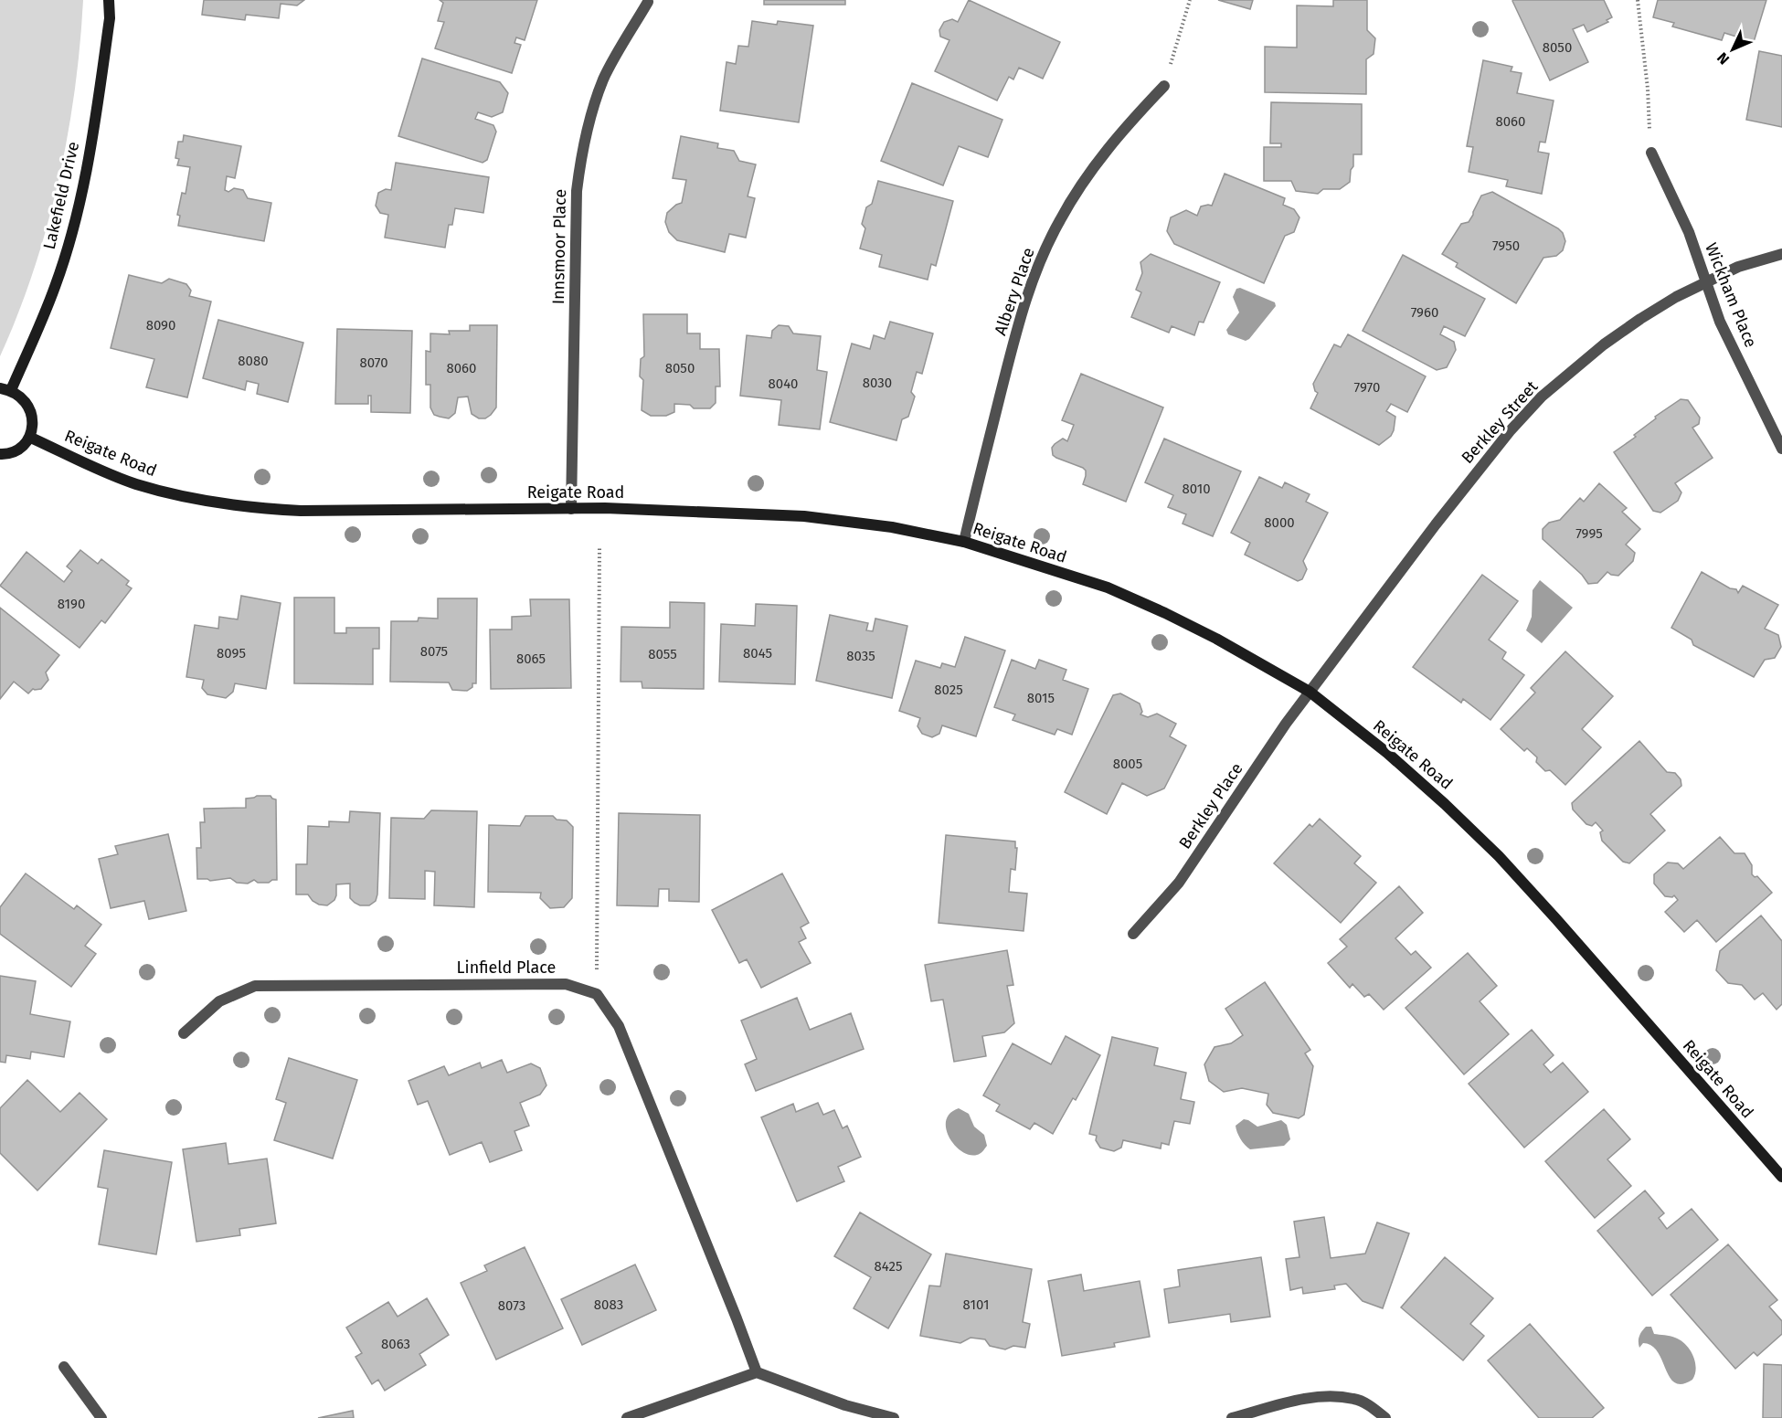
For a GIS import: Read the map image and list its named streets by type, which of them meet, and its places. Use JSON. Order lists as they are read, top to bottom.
{
  "streets": {
    "street": [
      "Lakefield Drive",
      "Innsmoor Place",
      "Albery Place",
      "Wickham Place",
      "Berkley Street",
      "Reigate Road",
      "Berkley Place",
      "Linfield Place"
    ]
  },
  "crossings": [
    ["Innsmoor Place", "Reigate Road"],
    ["Albery Place", "Reigate Road"],
    ["Wickham Place", "Berkley Street"],
    ["Berkley Street", "Reigate Road"],
    ["Berkley Street", "Berkley Place"],
    ["Reigate Road", "Berkley Place"]
  ],
  "house_numbers": [
    "8050",
    "8060",
    "7950",
    "7960",
    "8090",
    "8080",
    "8070",
    "8060",
    "8050",
    "8030",
    "8040",
    "7970",
    "8010",
    "8000",
    "7995",
    "8190",
    "8075",
    "8095",
    "8045",
    "8055",
    "8035",
    "8065",
    "8025",
    "8015",
    "8005",
    "8425",
    "8083",
    "8101",
    "8073",
    "8063"
  ],
  "north": "bottom left"
}
